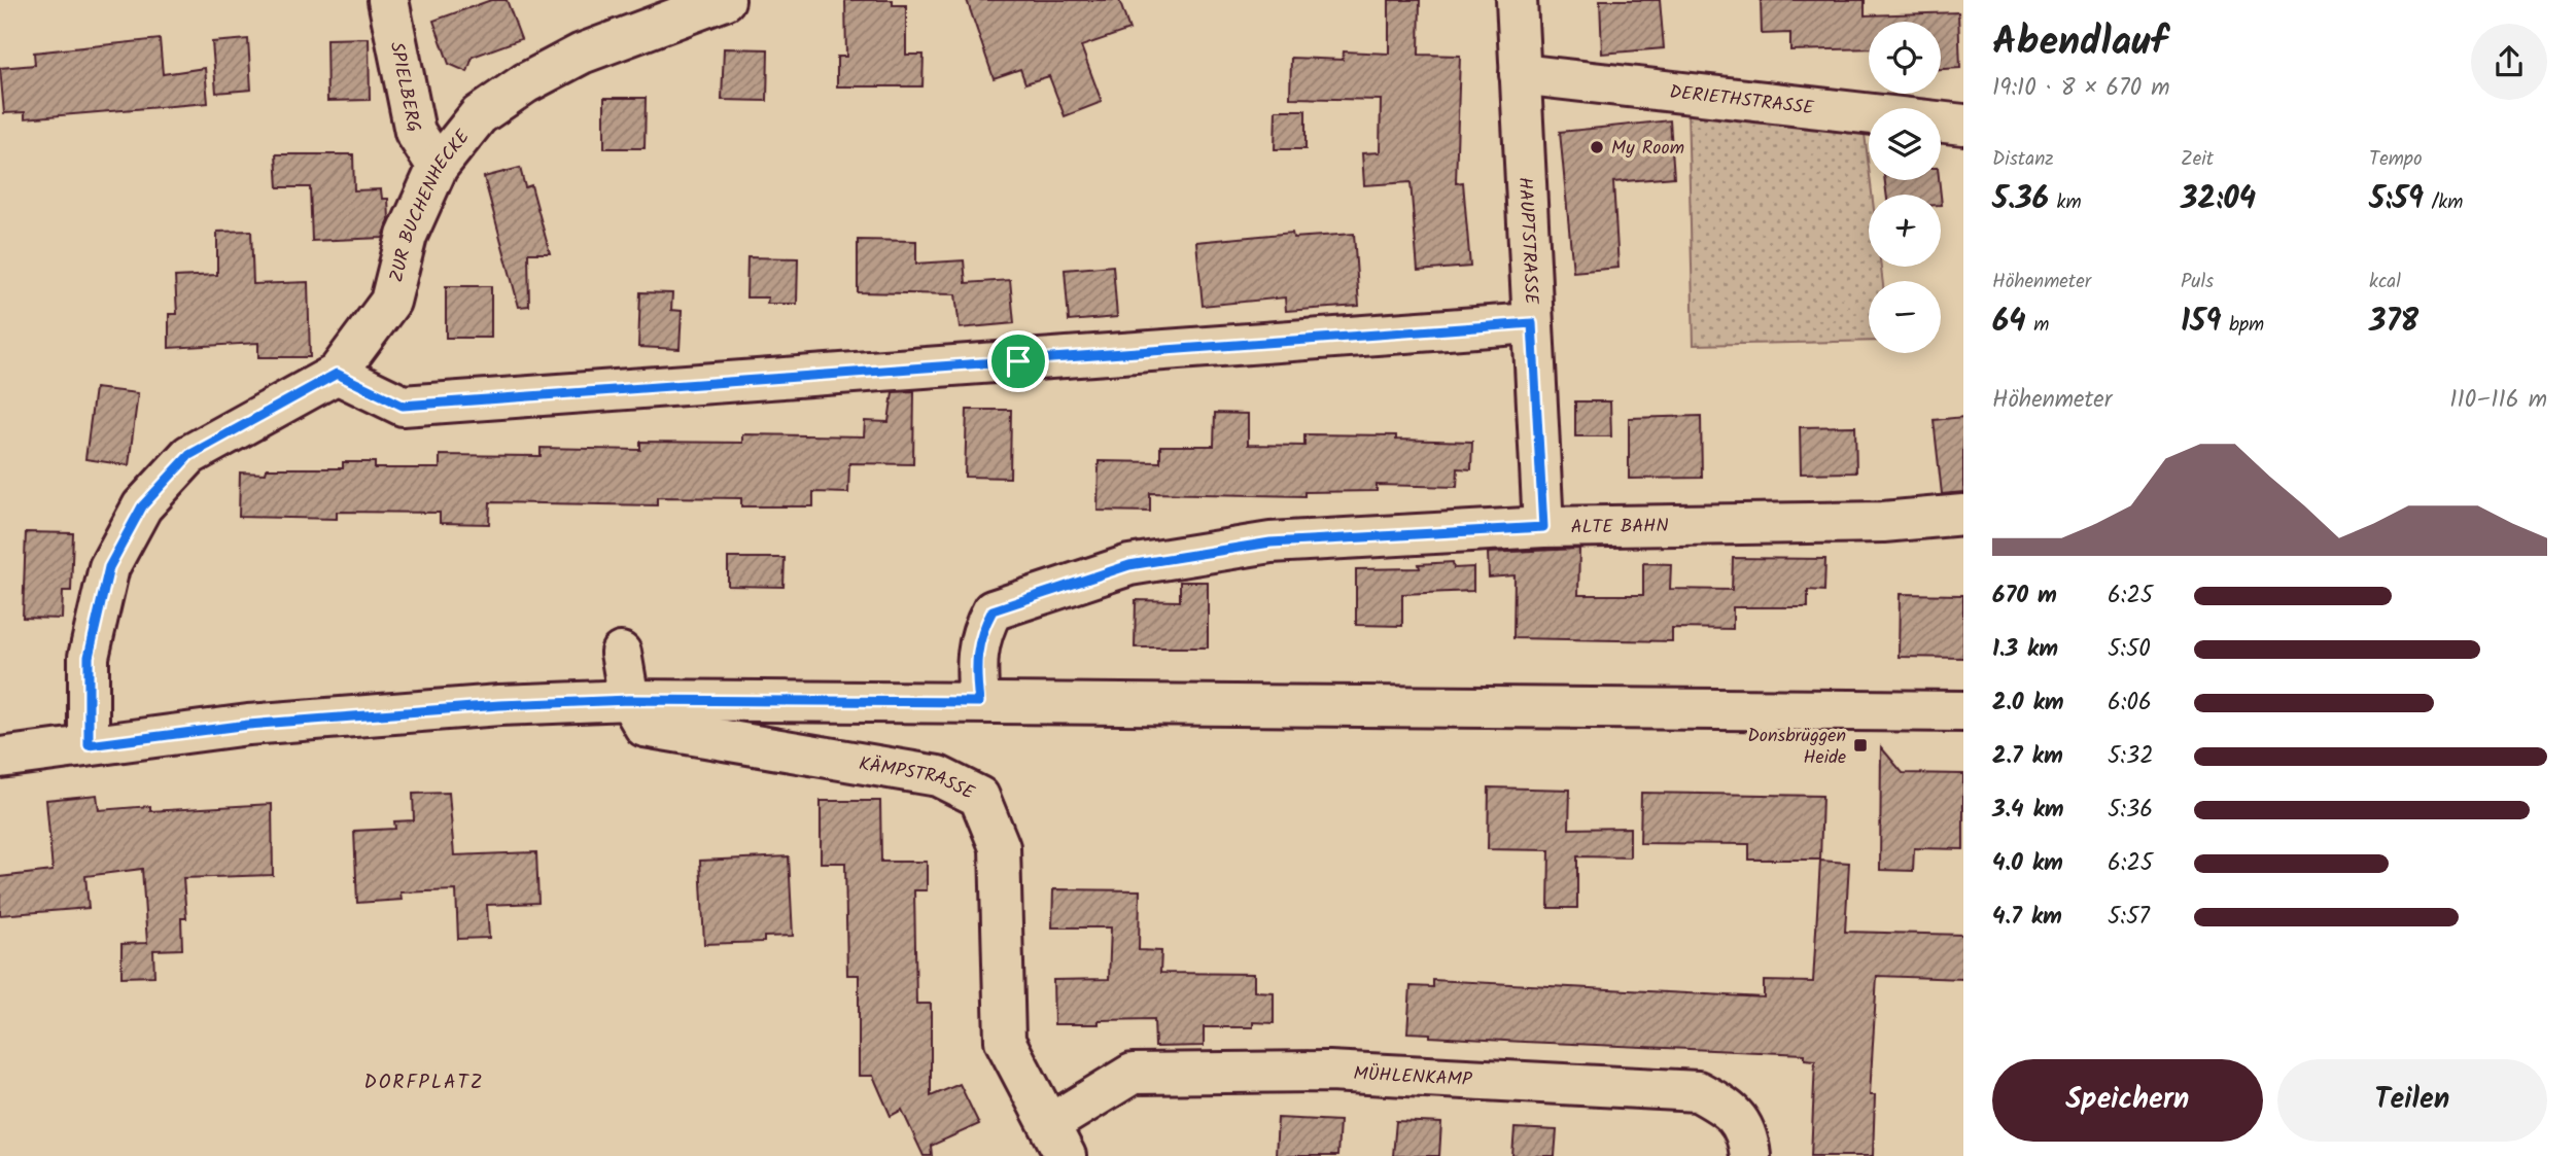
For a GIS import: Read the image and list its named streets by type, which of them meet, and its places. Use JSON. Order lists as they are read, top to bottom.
{
  "streets": {
    "street": [
      "SPIELBERG",
      "DERIETHSTRASSE",
      "ZUR BUCHENHECKE",
      "HAUPTSTRASSE",
      "ALTE BAHN",
      "KÄMPSTRASSE",
      "MÜHLENKAMP"
    ]
  },
  "crossings": [
    ["SPIELBERG", "ZUR BUCHENHECKE"],
    ["DERIETHSTRASSE", "HAUPTSTRASSE"],
    ["HAUPTSTRASSE", "ALTE BAHN"],
    ["KÄMPSTRASSE", "MÜHLENKAMP"]
  ],
  "districts": ["DORFPLATZ"],
  "places": {
    "other": ["My Room"],
    "transit": ["Donsbrüggen Heide"]
  },
  "page": {
    "heading": ["Abendlauf", "19:10 · 8 × 670 m"],
    "map_buttons": ["+", "−"],
    "stats": [
      ["Distanz", "5.36 km"],
      ["Zeit", "32:04"],
      ["Tempo", "5:59 /km"],
      ["Höhenmeter", "64 m"],
      ["Puls", "159 bpm"],
      ["kcal", "378"]
    ],
    "chart": ["Höhenmeter", "110–116 m"],
    "list": [
      {
        "name": "670 m",
        "note": "6:25"
      },
      {
        "name": "1.3 km",
        "note": "5:50"
      },
      {
        "name": "2.0 km",
        "note": "6:06"
      },
      {
        "name": "2.7 km",
        "note": "5:32"
      },
      {
        "name": "3.4 km",
        "note": "5:36"
      },
      {
        "name": "4.0 km",
        "note": "6:25"
      },
      {
        "name": "4.7 km",
        "note": "5:57"
      }
    ],
    "buttons": ["Speichern", "Teilen"]
  }
}
